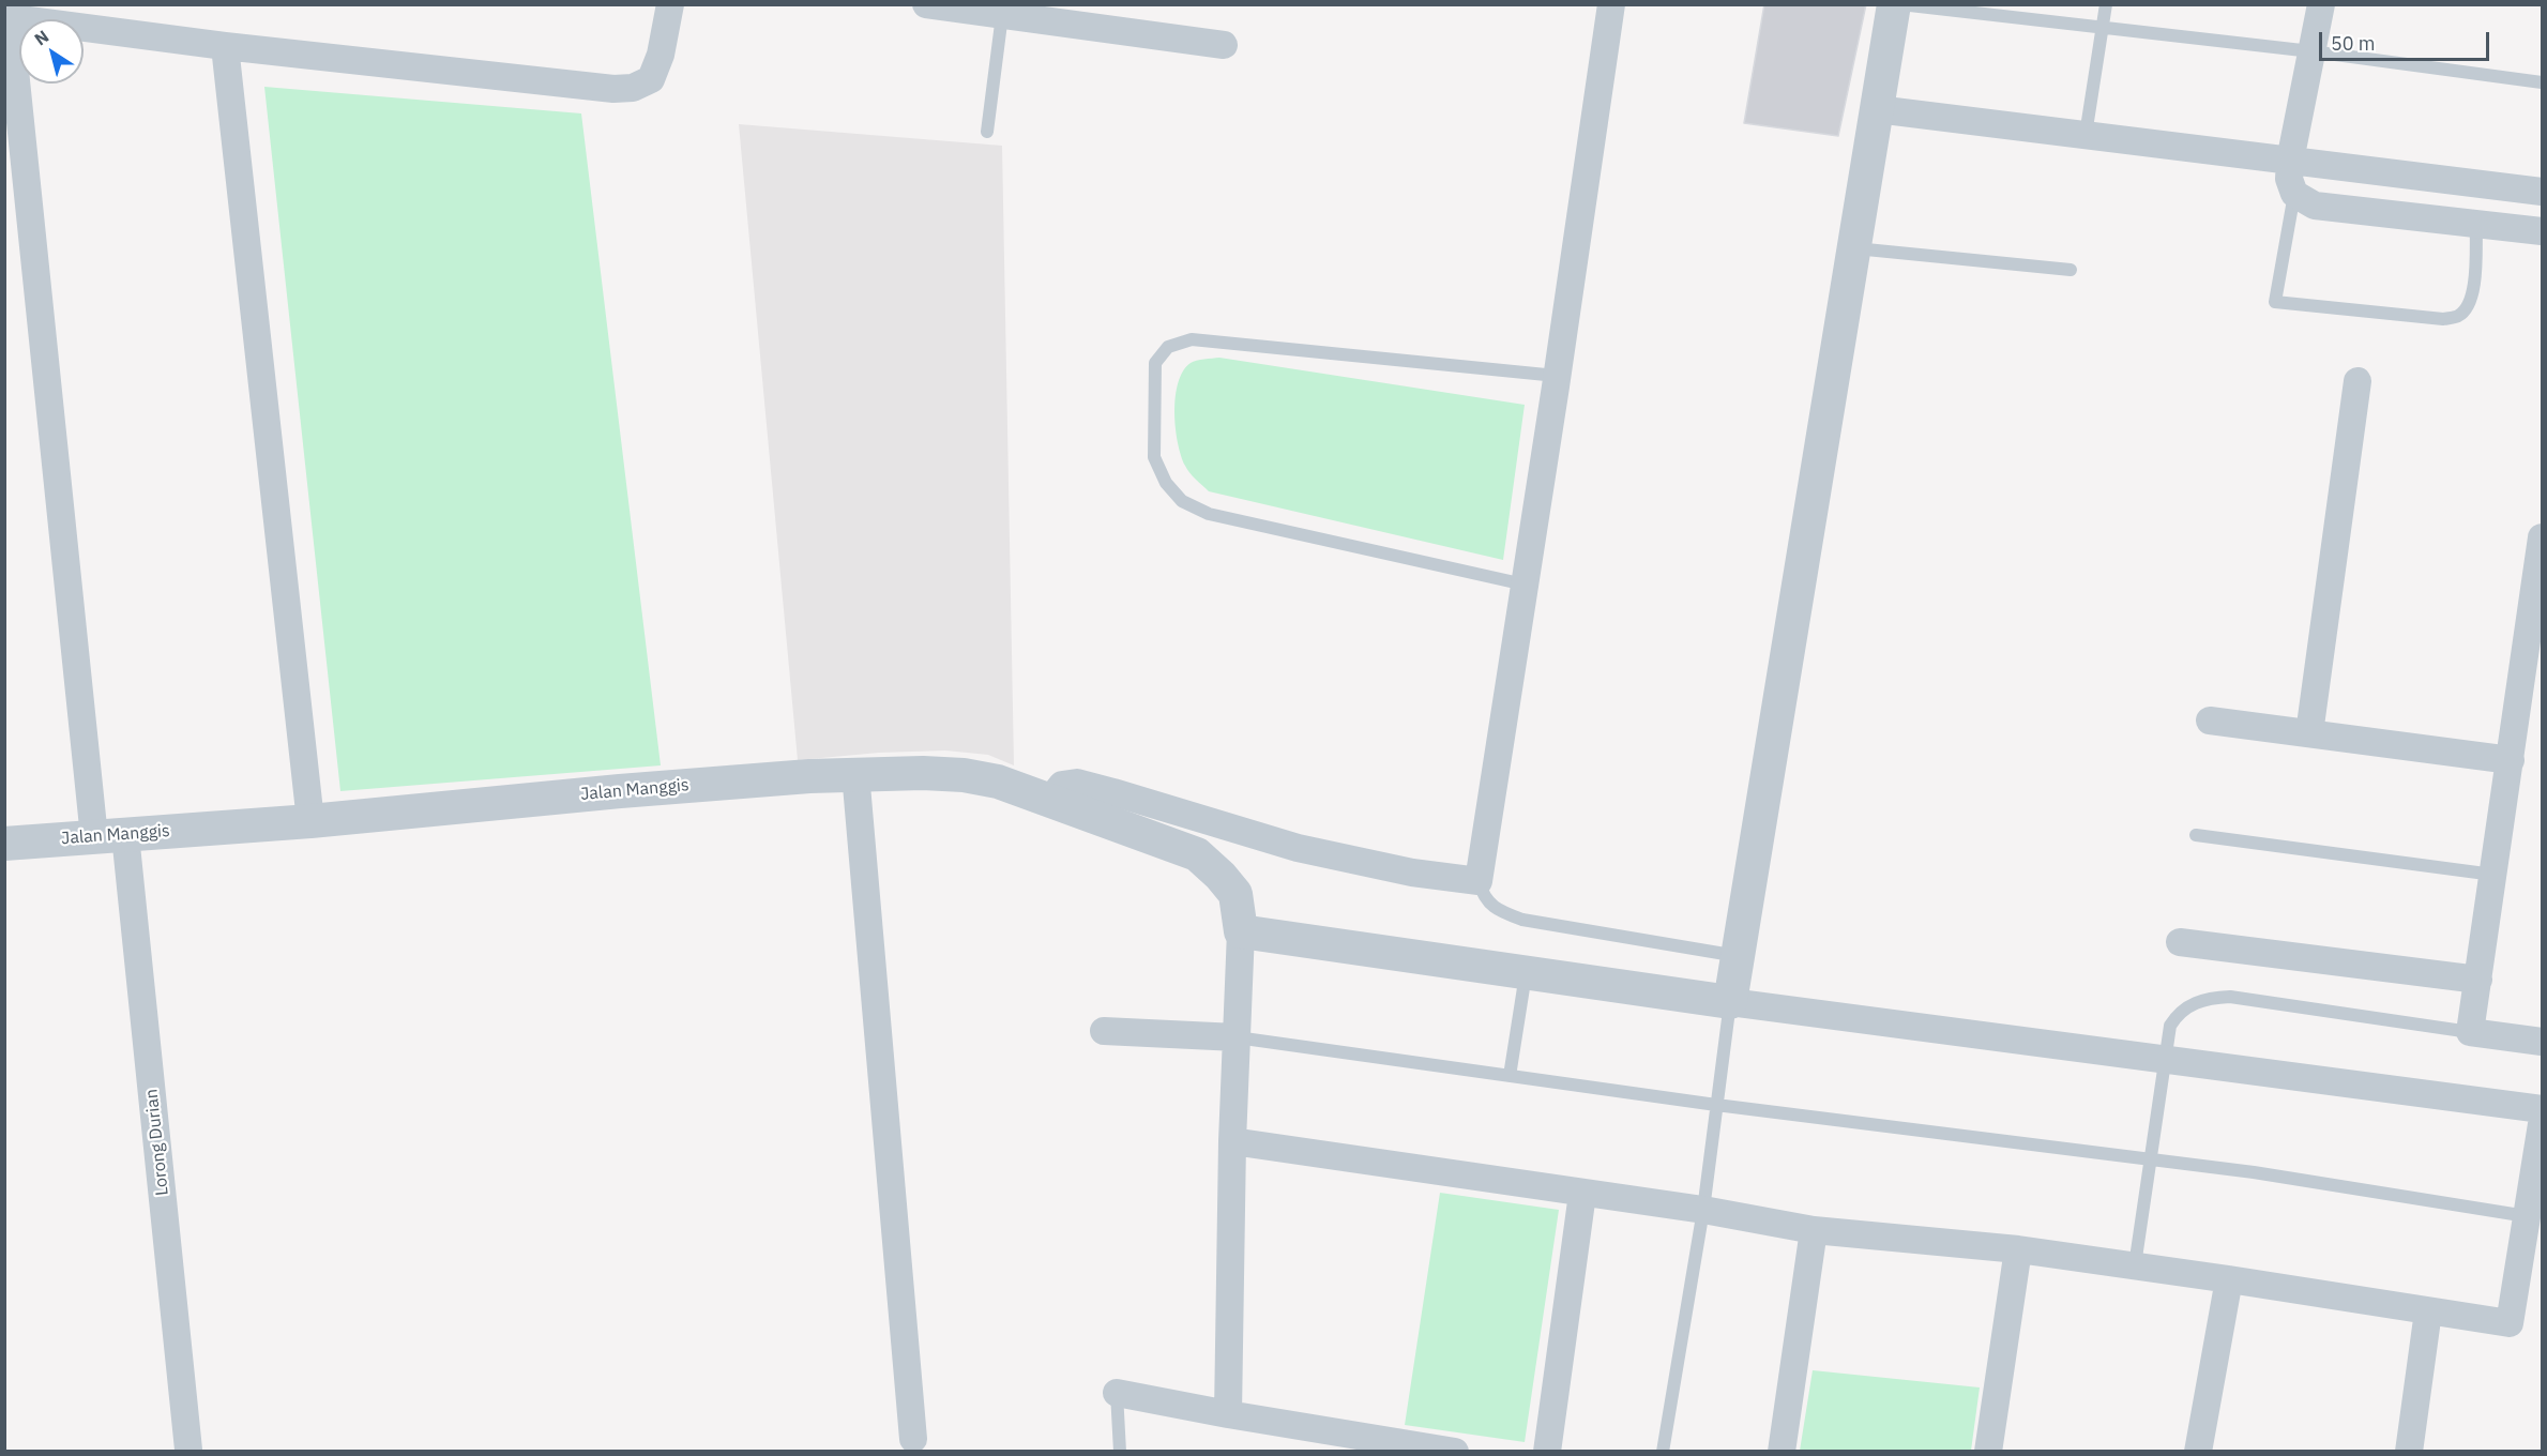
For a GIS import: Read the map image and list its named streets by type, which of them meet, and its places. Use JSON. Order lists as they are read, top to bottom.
{
  "streets": {
    "street": ["Jalan Manggis", "Lorong Durian"]
  },
  "crossings": [
    ["Jalan Manggis", "Lorong Durian"]
  ],
  "scale_bar": "50 m",
  "north": "top left"
}
